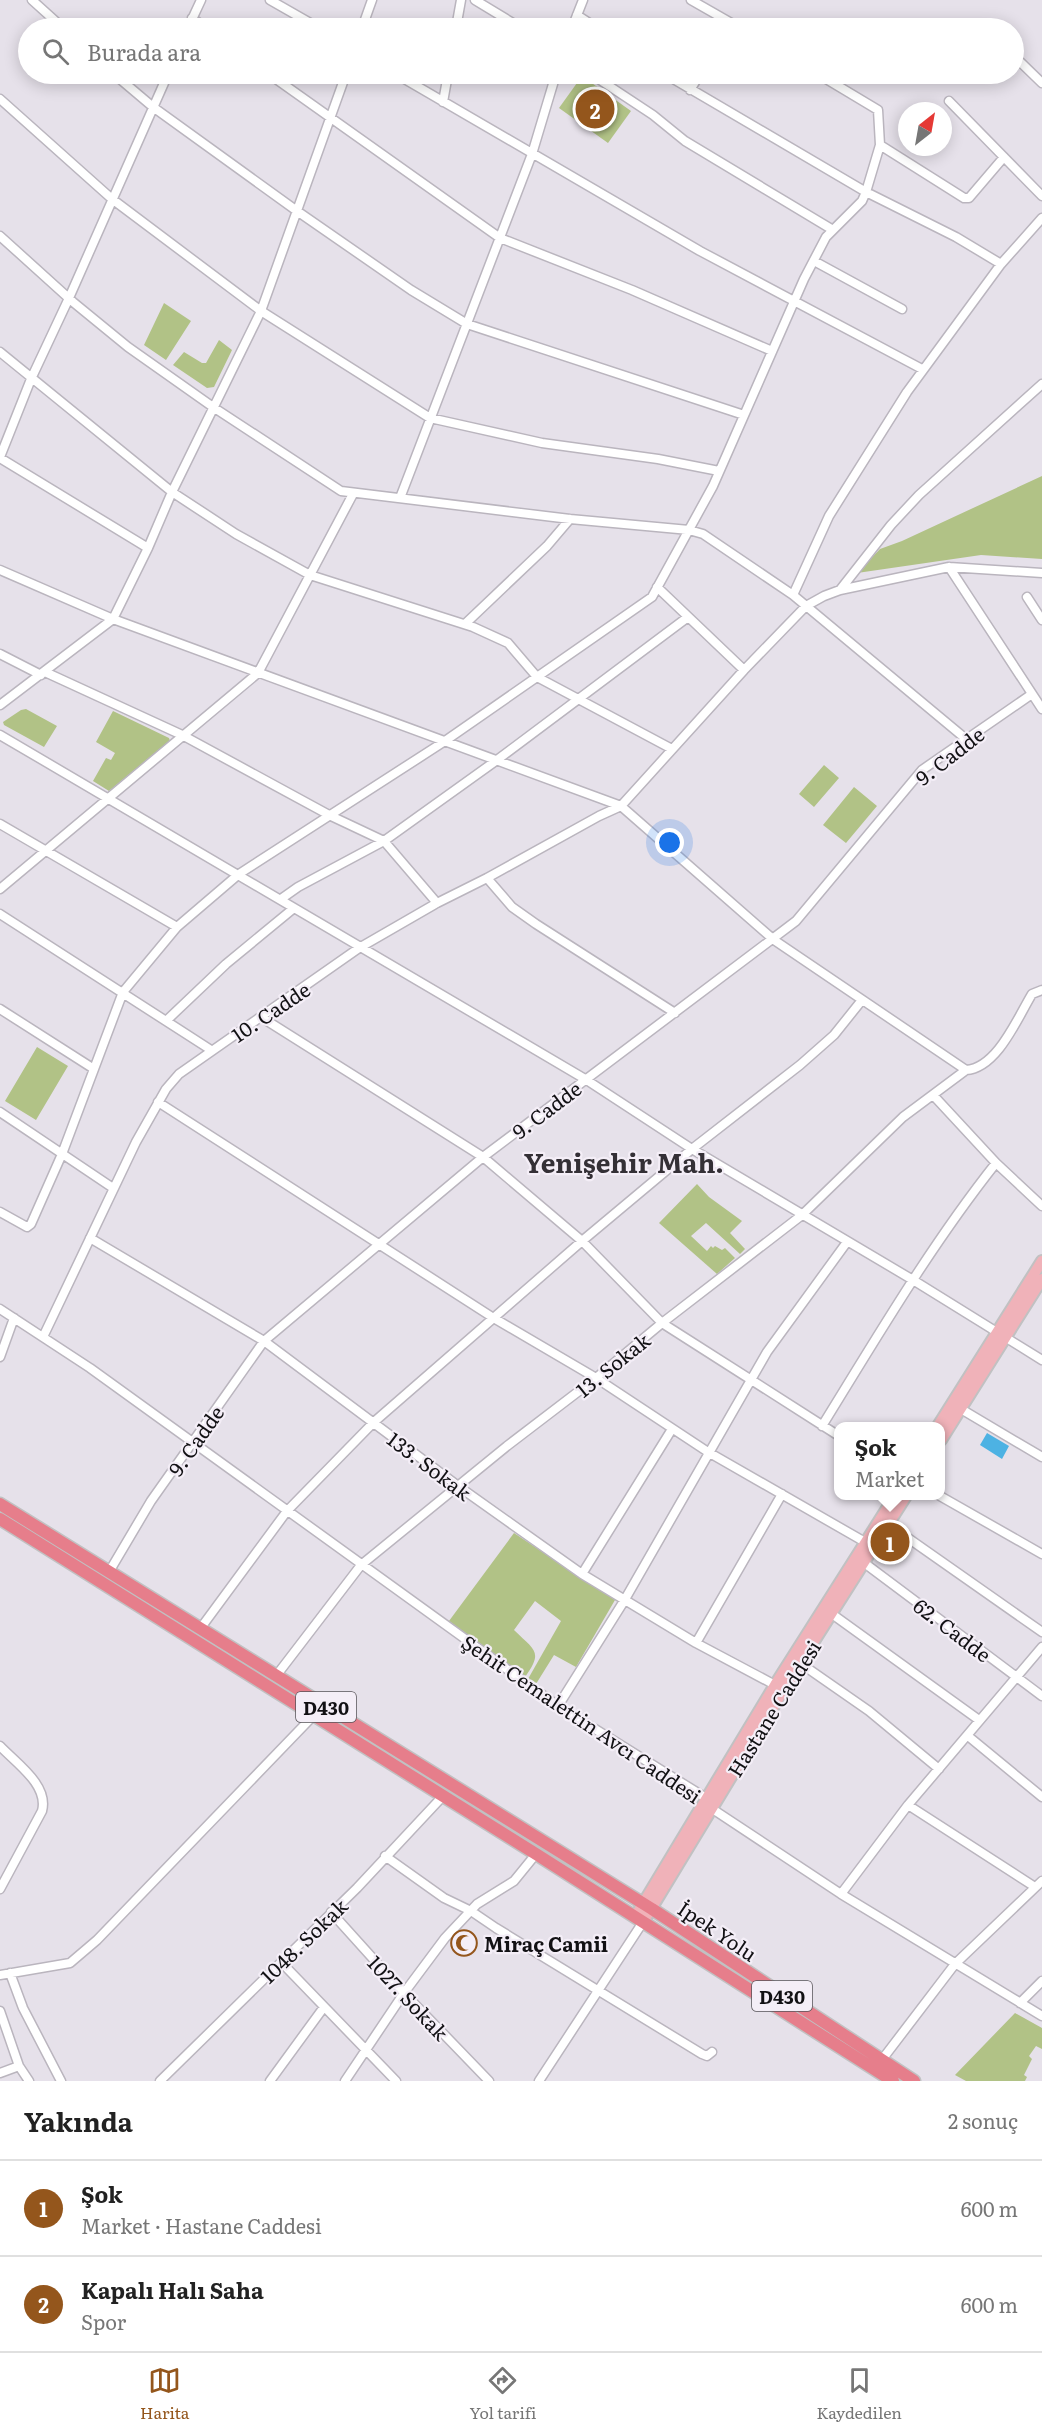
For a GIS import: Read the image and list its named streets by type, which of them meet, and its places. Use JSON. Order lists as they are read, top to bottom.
{
  "streets": {
    "highway": ["D430", "İpek Yolu"],
    "main road": ["Hastane Caddesi"],
    "street": [
      "9. Cadde",
      "10. Cadde",
      "13. Sokak",
      "133. Sokak",
      "62. Cadde",
      "Şehit Cemalettin Avcı Caddesi",
      "1048. Sokak",
      "1027. Sokak"
    ]
  },
  "crossings": [
    ["9. Cadde", "133. Sokak"],
    ["9. Cadde", "D430"],
    ["9. Cadde", "Şehit Cemalettin Avcı Caddesi"],
    ["10. Cadde", "133. Sokak"],
    ["10. Cadde", "Şehit Cemalettin Avcı Caddesi"],
    ["13. Sokak", "133. Sokak"],
    ["13. Sokak", "D430"],
    ["13. Sokak", "Şehit Cemalettin Avcı Caddesi"],
    ["133. Sokak", "Hastane Caddesi"],
    ["62. Cadde", "Hastane Caddesi"],
    ["D430", "Hastane Caddesi"],
    ["D430", "İpek Yolu"],
    ["D430", "1048. Sokak"],
    ["Hastane Caddesi", "Şehit Cemalettin Avcı Caddesi"],
    ["Hastane Caddesi", "İpek Yolu"],
    ["1048. Sokak", "1027. Sokak"]
  ],
  "districts": ["Yenişehir Mah."],
  "places": {
    "mosque": ["Miraç Camii"]
  },
  "north": "top right",
  "page": {
    "search": "Burada ara",
    "pins": ["2", "1"],
    "popup": ["Şok", "Market"],
    "heading": ["Yakında", "2 sonuç"],
    "list": [
      {
        "mark": "1",
        "name": "Şok",
        "note": "Market · Hastane Caddesi",
        "value": "600 m"
      },
      {
        "mark": "2",
        "name": "Kapalı Halı Saha",
        "note": "Spor",
        "value": "600 m"
      }
    ],
    "nav": ["Harita", "Yol tarifi", "Kaydedilen"]
  }
}
